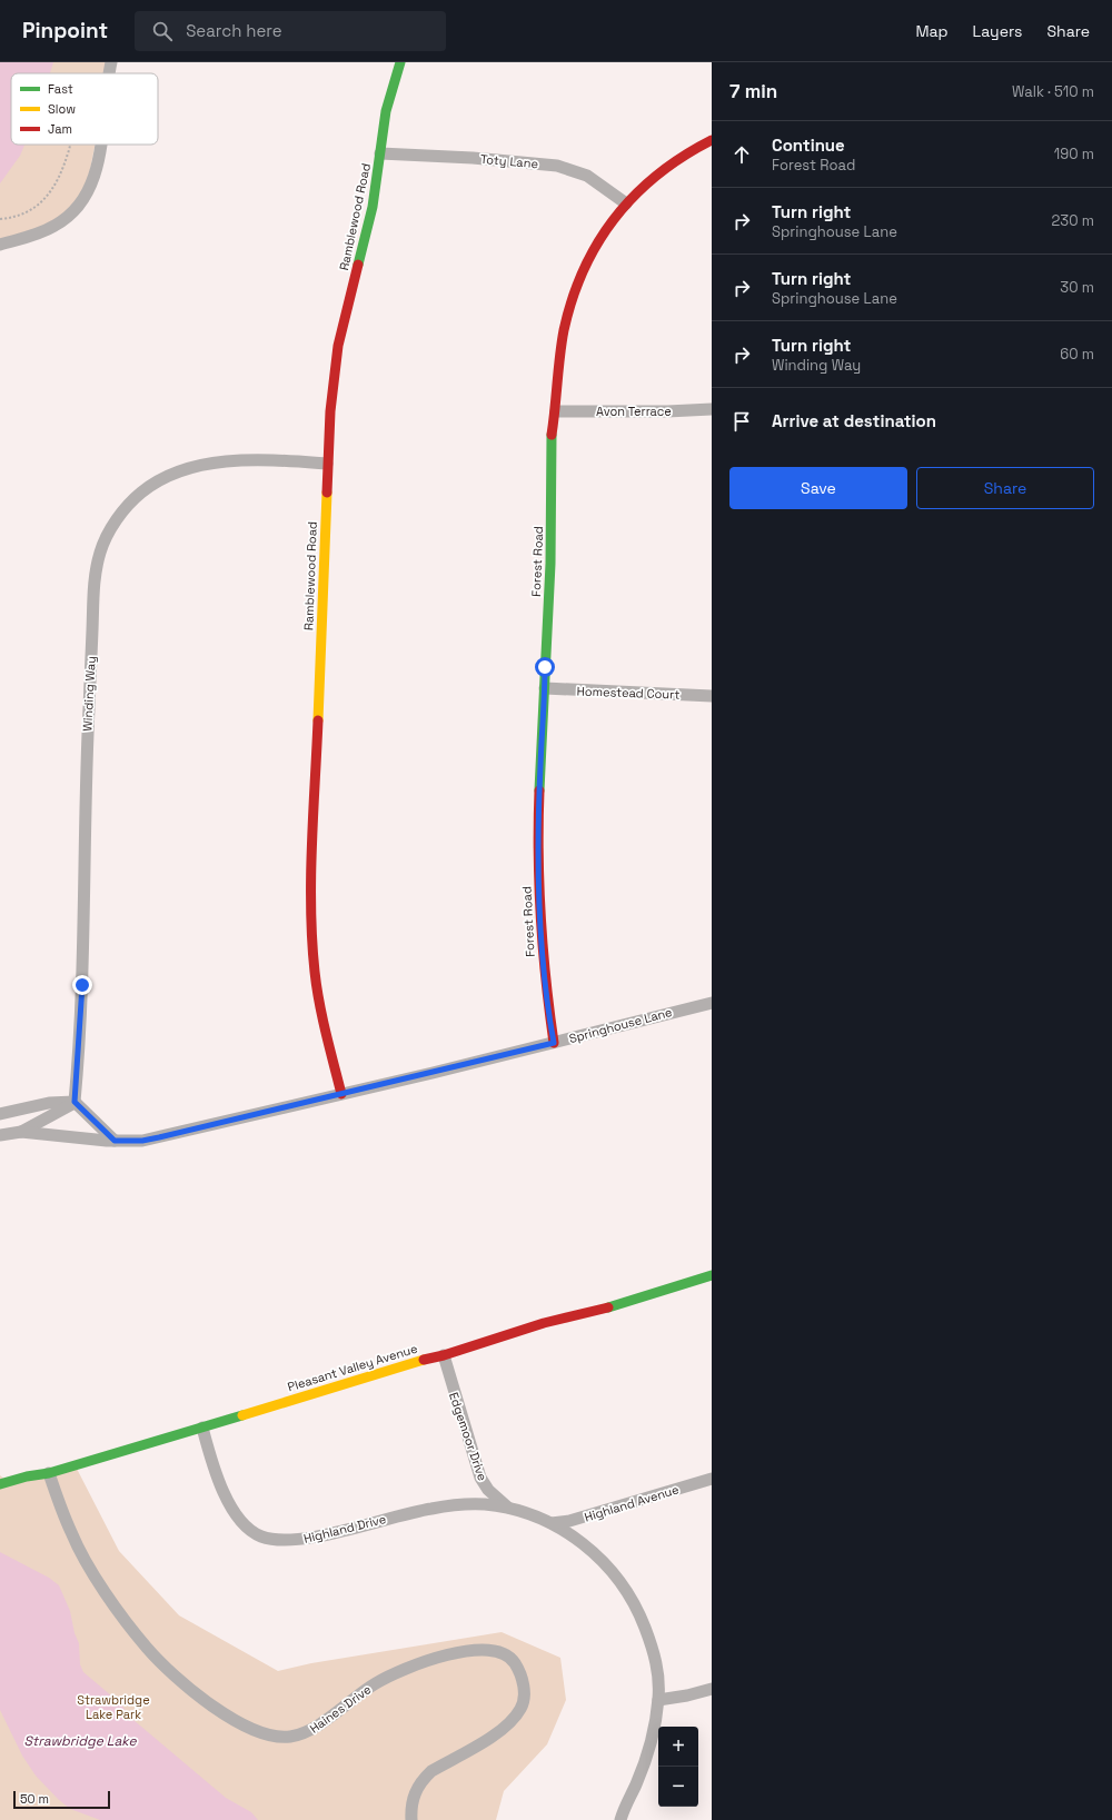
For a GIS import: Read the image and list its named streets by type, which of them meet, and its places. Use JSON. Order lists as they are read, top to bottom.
{
  "streets": {
    "street": [
      "Toty Lane",
      "Ramblewood Road",
      "Avon Terrace",
      "Forest Road",
      "Homestead Court",
      "Winding Way",
      "Springhouse Lane",
      "Pleasant Valley Avenue",
      "Edgemoor Drive",
      "Highland Avenue",
      "Highland Drive",
      "Haines Drive"
    ]
  },
  "crossings": [
    ["Toty Lane", "Ramblewood Road"],
    ["Toty Lane", "Forest Road"],
    ["Ramblewood Road", "Winding Way"],
    ["Ramblewood Road", "Springhouse Lane"],
    ["Avon Terrace", "Forest Road"],
    ["Forest Road", "Homestead Court"],
    ["Forest Road", "Springhouse Lane"],
    ["Winding Way", "Springhouse Lane"],
    ["Pleasant Valley Avenue", "Edgemoor Drive"],
    ["Pleasant Valley Avenue", "Highland Drive"],
    ["Pleasant Valley Avenue", "Haines Drive"],
    ["Edgemoor Drive", "Highland Drive"],
    ["Highland Avenue", "Highland Drive"]
  ],
  "water": ["Strawbridge Lake"],
  "parks": ["Strawbridge Lake Park"],
  "legend": ["Fast", "Slow", "Jam"],
  "scale_bar": "50 m",
  "page": {
    "header": "Pinpoint",
    "search": "Search here",
    "nav": ["Map", "Layers", "Share"],
    "heading": ["7 min", "Walk · 510 m"],
    "list": [
      ["Continue", "Forest Road", "190 m"],
      ["Turn right", "Springhouse Lane", "230 m"],
      ["Turn right", "Springhouse Lane", "30 m"],
      ["Turn right", "Winding Way", "60 m"],
      "Arrive at destination"
    ],
    "buttons": ["Save", "Share"],
    "map_buttons": ["+", "−"],
    "scale": "50 m"
  }
}
